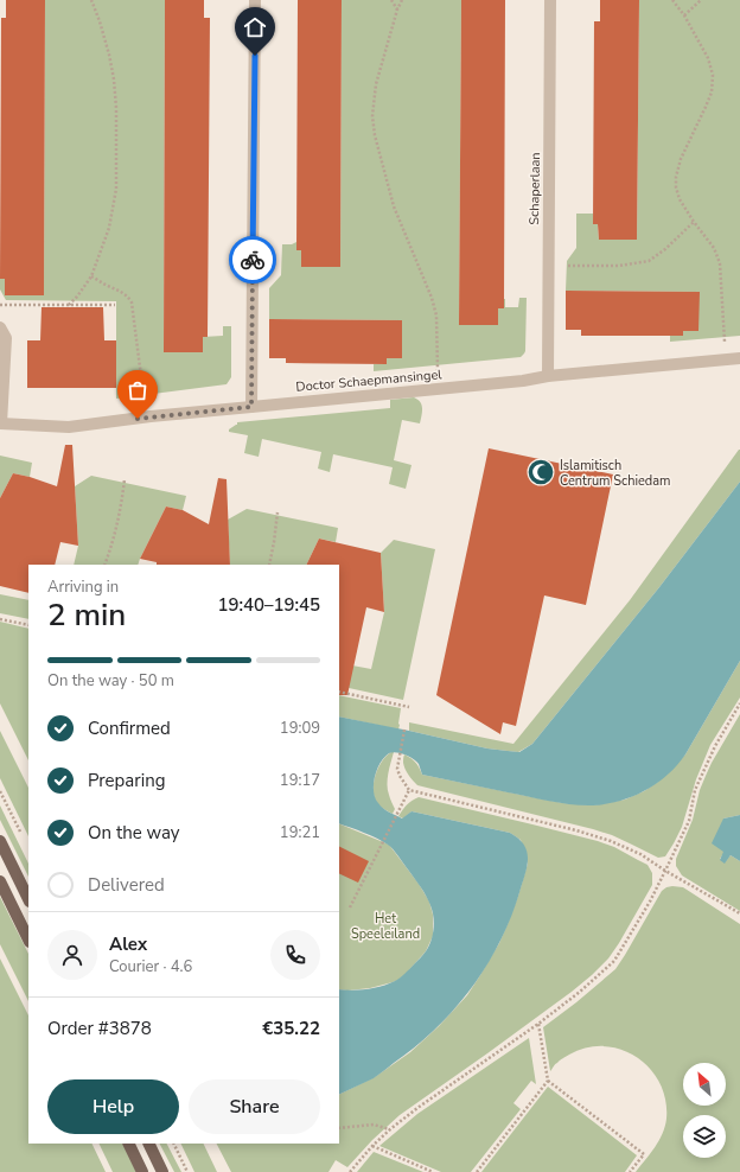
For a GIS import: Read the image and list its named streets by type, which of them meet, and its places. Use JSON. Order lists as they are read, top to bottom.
{
  "streets": {
    "street": ["Schaperlaan", "Doctor Schaepmansingel"]
  },
  "crossings": [
    ["Schaperlaan", "Doctor Schaepmansingel"]
  ],
  "parks": ["Het Speeleiland"],
  "places": {
    "mosque": ["Islamitisch Centrum Schiedam"]
  },
  "north": "top left",
  "page": {
    "heading": ["2 min", "Arriving in", "19:40–19:45"],
    "panel": [
      "Alex",
      "Courier · 4.6",
      "Order #3878",
      "€35.22"
    ],
    "bar": "On the way · 50 m",
    "list": [
      ["Confirmed", "19:09"],
      ["Preparing", "19:17"],
      ["On the way", "19:21"],
      "Delivered"
    ],
    "buttons": ["Help", "Share"]
  }
}
